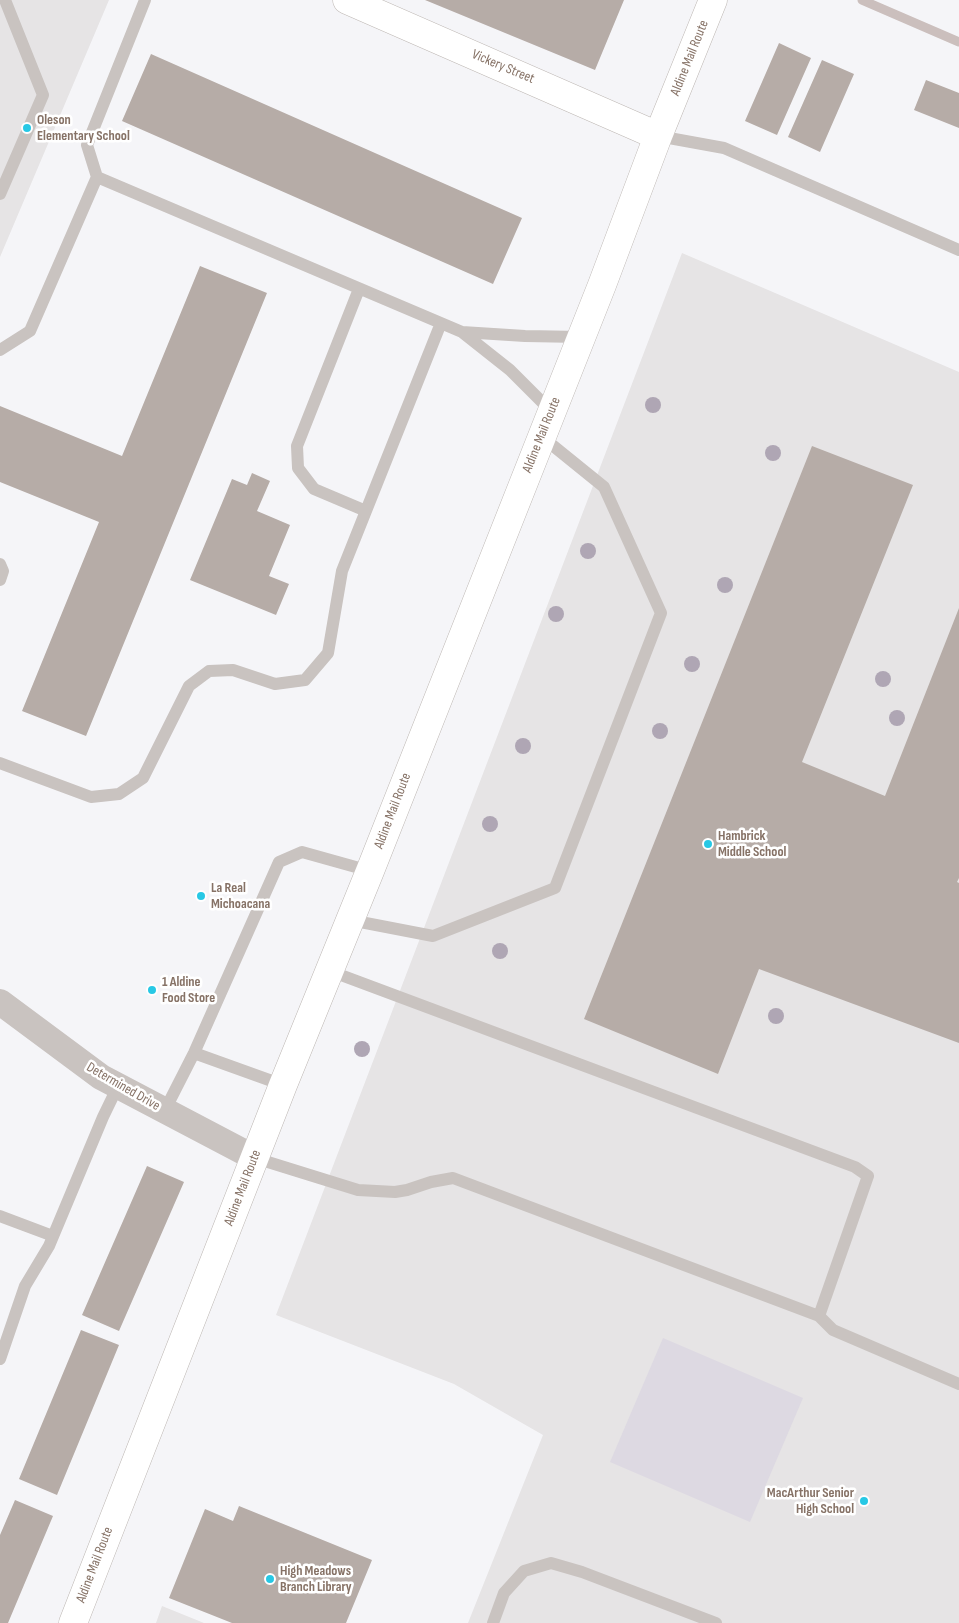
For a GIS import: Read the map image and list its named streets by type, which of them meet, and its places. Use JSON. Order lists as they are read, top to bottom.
{
  "streets": {
    "main road": ["Aldine Mail Route", "Vickery Street"],
    "street": ["Determined Drive"]
  },
  "crossings": [
    ["Aldine Mail Route", "Vickery Street"],
    ["Aldine Mail Route", "Determined Drive"]
  ],
  "places": [
    "Oleson Elementary School",
    "Hambrick Middle School",
    "La Real Michoacana",
    "1 Aldine Food Store",
    "MacArthur Senior High School",
    "High Meadows Branch Library"
  ]
}
